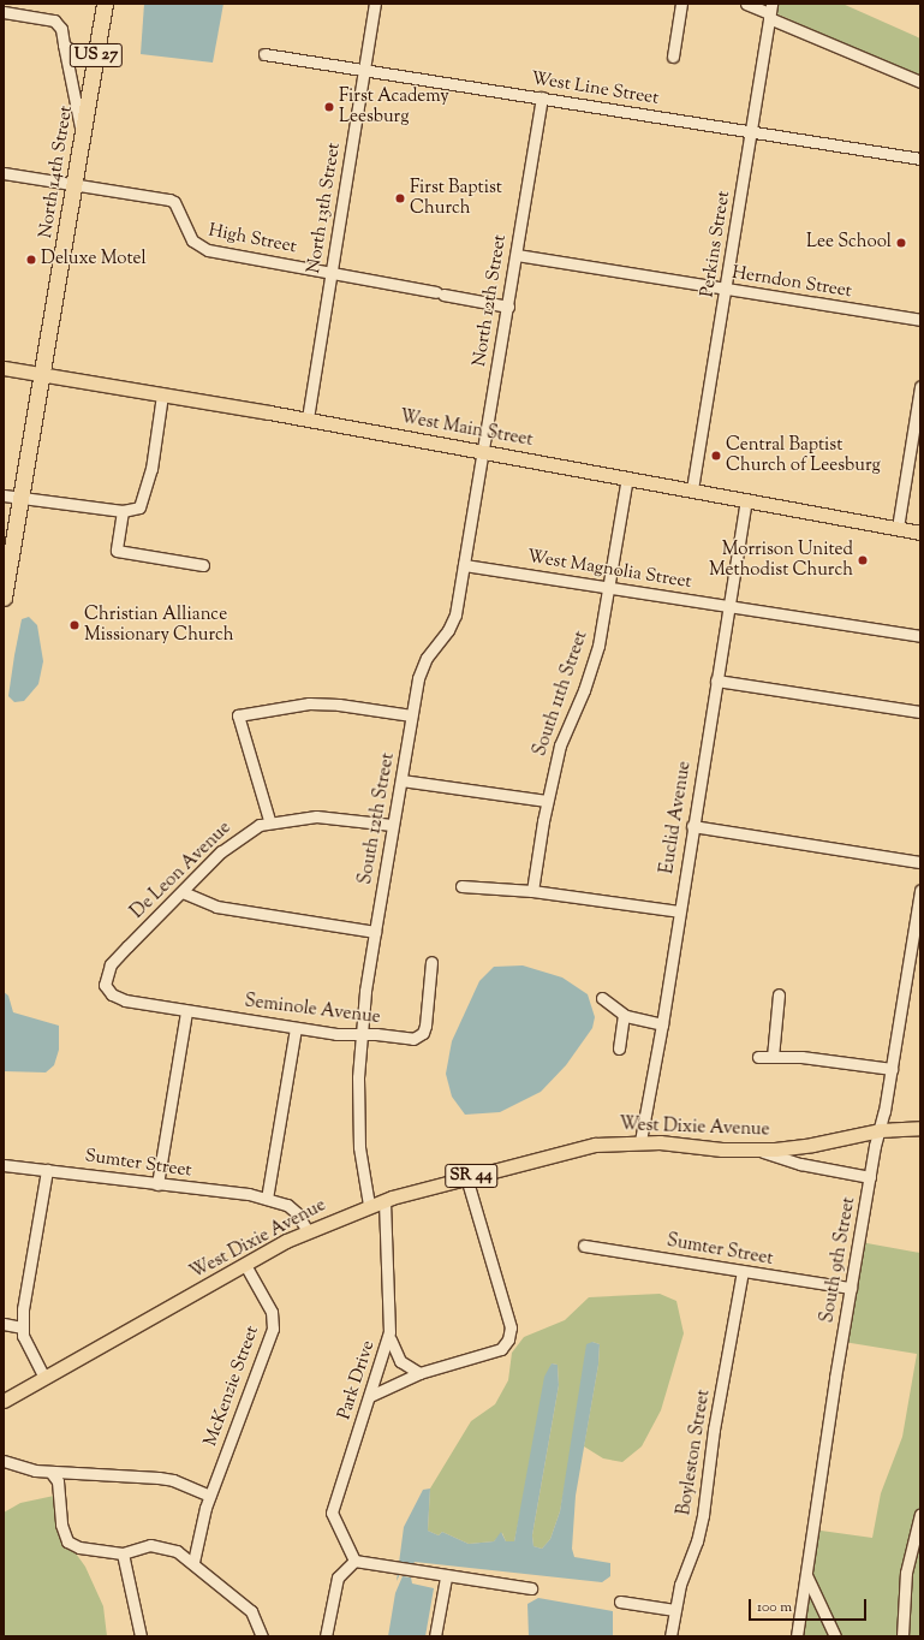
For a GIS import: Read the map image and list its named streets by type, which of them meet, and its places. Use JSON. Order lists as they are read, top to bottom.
{
  "streets": {
    "highway": ["US 27", "North 14th Street"],
    "main road": ["West Main Street", "West Dixie Avenue", "SR 44"],
    "street": [
      "West Line Street",
      "North 13th Street",
      "High Street",
      "Perkins Street",
      "Herndon Street",
      "North 12th Street",
      "West Magnolia Street",
      "South 11th Street",
      "Euclid Avenue",
      "South 12th Street",
      "De Leon Avenue",
      "Seminole Avenue",
      "Sumter Street",
      "South 9th Street",
      "Park Drive",
      "McKenzie Street",
      "Boyleston Street"
    ]
  },
  "crossings": [
    ["US 27", "North 14th Street"],
    ["US 27", "West Main Street"],
    ["West Line Street", "North 13th Street"],
    ["West Line Street", "Perkins Street"],
    ["West Line Street", "North 12th Street"],
    ["North 14th Street", "High Street"],
    ["North 14th Street", "West Main Street"],
    ["North 13th Street", "High Street"],
    ["North 13th Street", "West Main Street"],
    ["High Street", "North 12th Street"],
    ["Perkins Street", "Herndon Street"],
    ["Perkins Street", "West Main Street"],
    ["Herndon Street", "North 12th Street"],
    ["North 12th Street", "West Main Street"],
    ["North 12th Street", "South 12th Street"],
    ["West Main Street", "South 11th Street"],
    ["West Main Street", "Euclid Avenue"],
    ["West Main Street", "South 12th Street"],
    ["West Magnolia Street", "South 11th Street"],
    ["West Magnolia Street", "Euclid Avenue"],
    ["West Magnolia Street", "South 12th Street"],
    ["Euclid Avenue", "West Dixie Avenue"],
    ["South 12th Street", "De Leon Avenue"],
    ["South 12th Street", "Seminole Avenue"],
    ["South 12th Street", "West Dixie Avenue"],
    ["De Leon Avenue", "Seminole Avenue"],
    ["West Dixie Avenue", "Sumter Street"],
    ["West Dixie Avenue", "South 9th Street"],
    ["West Dixie Avenue", "Park Drive"],
    ["West Dixie Avenue", "McKenzie Street"],
    ["Sumter Street", "South 9th Street"],
    ["Sumter Street", "Boyleston Street"]
  ],
  "places": [
    "First Academy Leesburg",
    "First Baptist Church",
    "Lee School",
    "Deluxe Motel",
    "Central Baptist Church of Leesburg",
    "Morrison United Methodist Church",
    "Christian Alliance Missionary Church"
  ],
  "scale_bar": "100 m"
}
